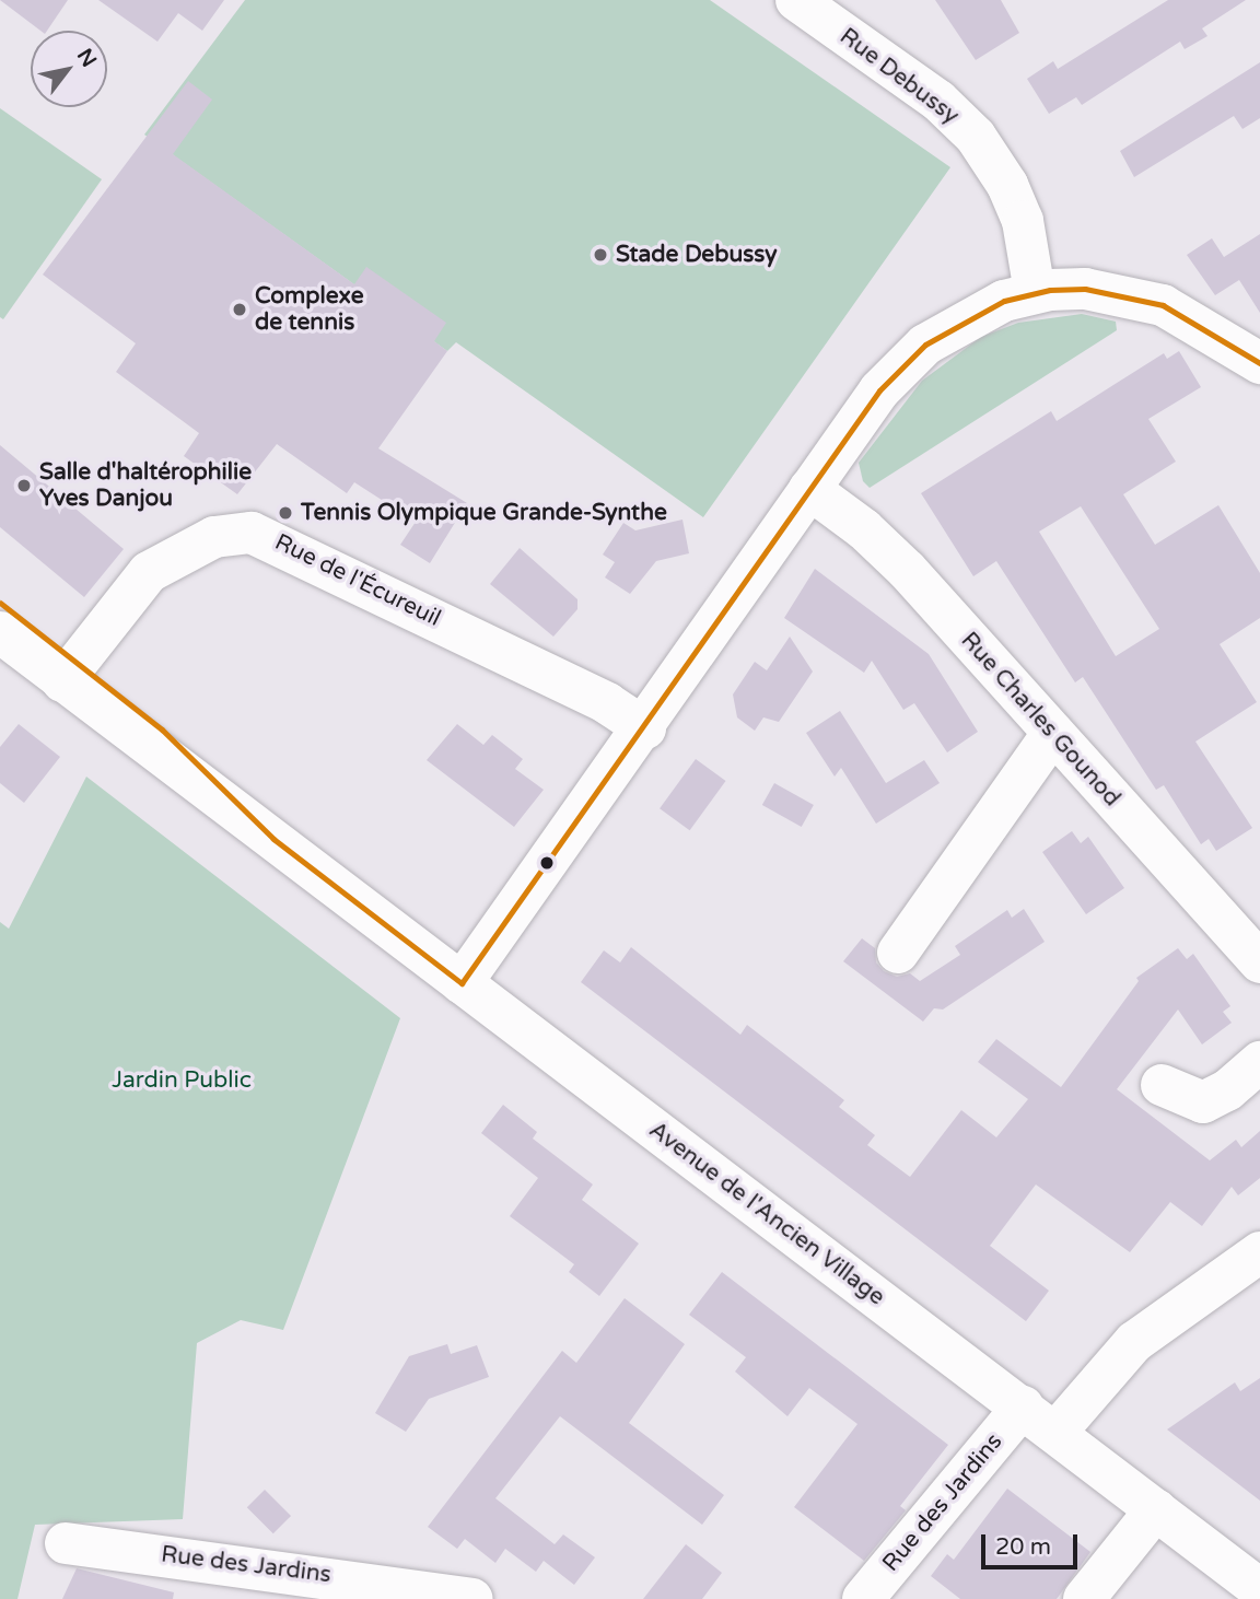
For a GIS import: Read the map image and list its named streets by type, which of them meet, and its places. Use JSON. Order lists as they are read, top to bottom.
{
  "streets": {
    "street": [
      "Rue Debussy",
      "Rue de l'Écureuil",
      "Rue Charles Gounod",
      "Avenue de l'Ancien Village",
      "Rue des Jardins"
    ]
  },
  "crossings": [
    ["Rue de l'Écureuil", "Avenue de l'Ancien Village"],
    ["Avenue de l'Ancien Village", "Rue des Jardins"]
  ],
  "parks": ["Jardin Public"],
  "places": [
    "Stade Debussy",
    "Complexe de tennis",
    "Salle d'haltérophilie Yves Danjou",
    "Tennis Olympique Grande-Synthe"
  ],
  "scale_bar": "20 m",
  "north": "top right"
}
